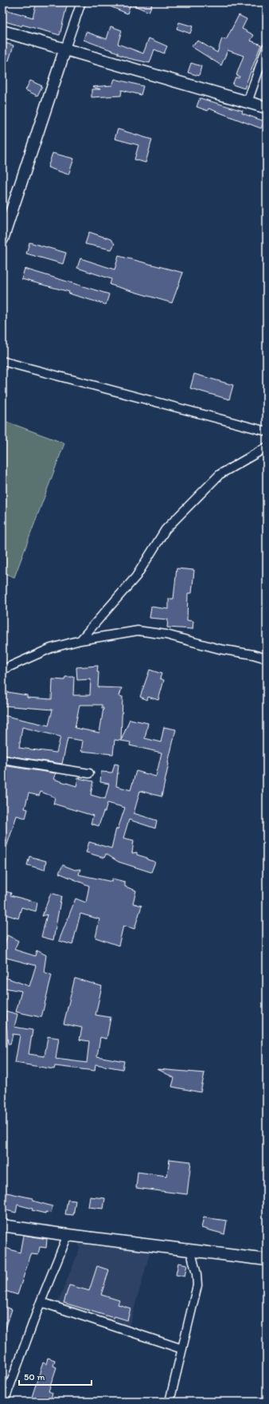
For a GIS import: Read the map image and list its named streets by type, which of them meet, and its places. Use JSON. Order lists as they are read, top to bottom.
{
  "scale_bar": "50 m"
}
